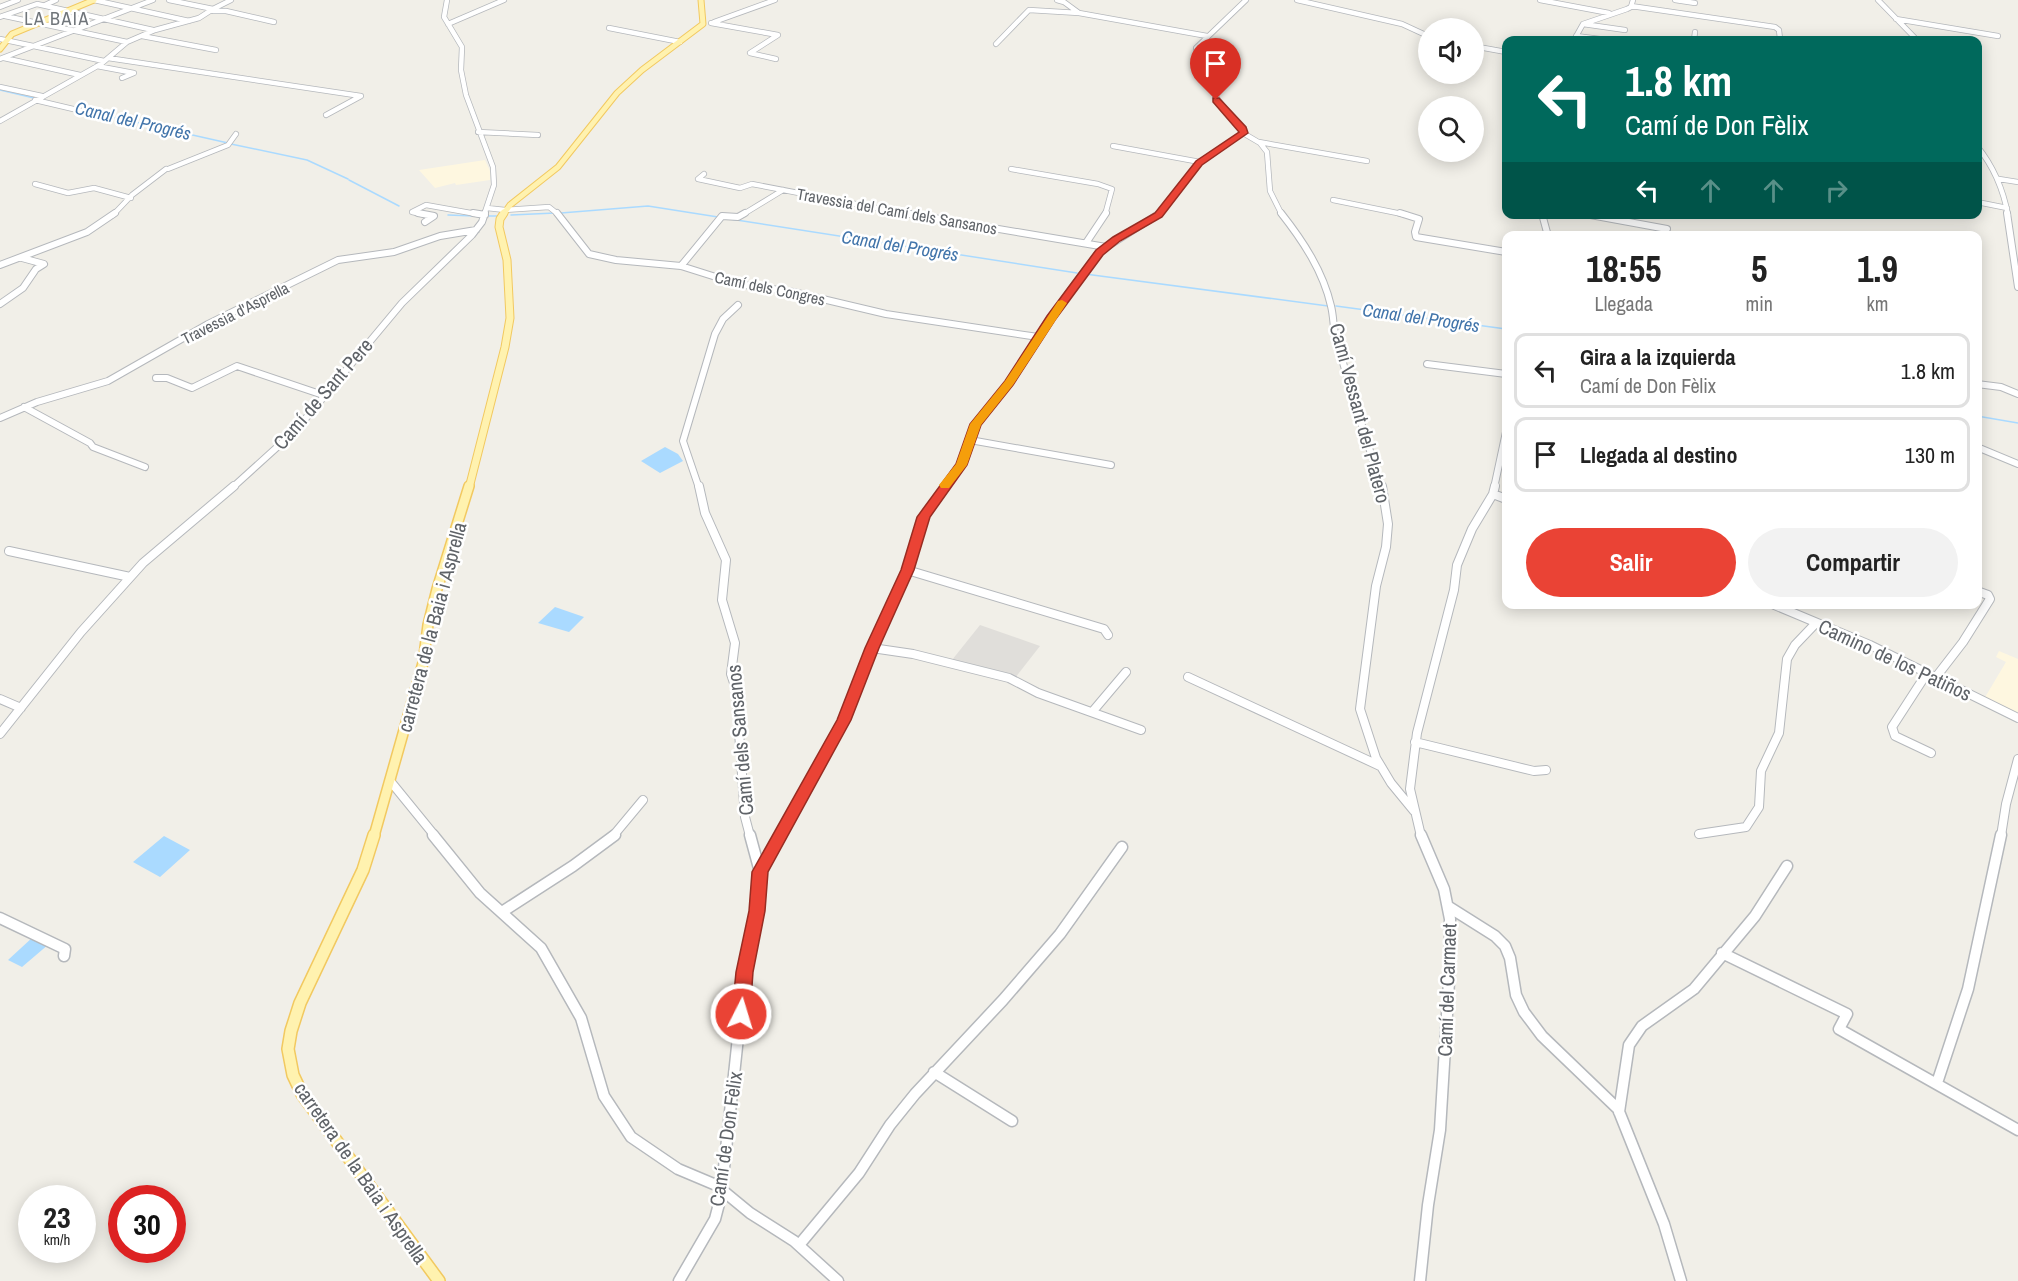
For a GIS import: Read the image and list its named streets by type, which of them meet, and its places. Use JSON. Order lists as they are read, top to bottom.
{
  "streets": {
    "main road": ["carretera de la Baia i Asprella"],
    "street": [
      "Travessia del Camí dels Sansanos",
      "Camí dels Congres",
      "Travessia d'Asprella",
      "Camí de Sant Pere",
      "Camí Vessant del Platero",
      "Camino de los Patiños",
      "Camí dels Sansanos",
      "Camí del Carmaet",
      "Camí de Don Fèlix"
    ]
  },
  "crossings": [
    ["Travessia del Camí dels Sansanos", "Camí de Don Fèlix"],
    ["Camí dels Congres", "Camí de Sant Pere"],
    ["Camí dels Congres", "carretera de la Baia i Asprella"],
    ["Camí dels Congres", "Camí de Don Fèlix"],
    ["Travessia d'Asprella", "Camí de Sant Pere"],
    ["Camí Vessant del Platero", "Camí del Carmaet"],
    ["Camí dels Sansanos", "Camí de Don Fèlix"]
  ],
  "districts": ["LA BAIA"],
  "water": ["Canal del Progrés"],
  "page": {
    "turn": ["1.8 km", "Camí de Don Fèlix"],
    "eta": [
      "18:55",
      "Llegada",
      "5",
      "min",
      "1.9",
      "km"
    ],
    "list": [
      {
        "name": "Gira a la izquierda",
        "note": "Camí de Don Fèlix",
        "value": "1.8 km"
      },
      {
        "name": "Llegada al destino",
        "value": "130 m"
      }
    ],
    "buttons": ["Salir", "Compartir"],
    "speed": "23 km/h",
    "limit": "30"
  }
}
